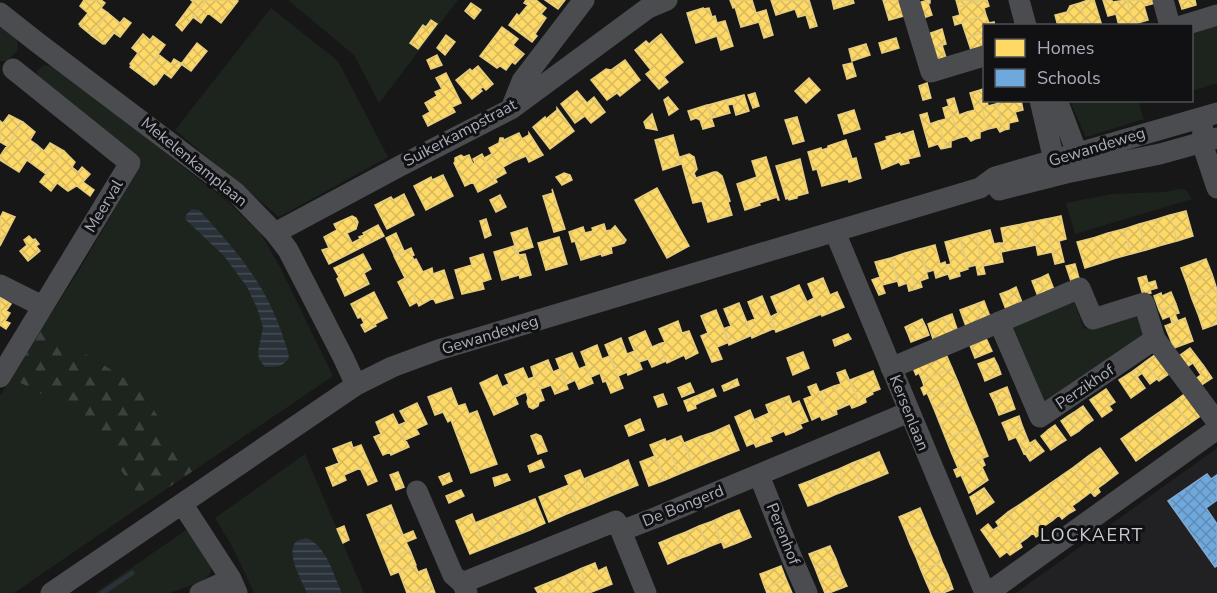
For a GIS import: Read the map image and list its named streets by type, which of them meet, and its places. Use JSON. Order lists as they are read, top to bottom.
{
  "streets": {
    "street": [
      "Suikerkampstraat",
      "Gewandeweg",
      "Mekelenkamplaan",
      "Meerval",
      "Perzikhof",
      "Kersenlaan",
      "De Bongerd",
      "Perenhof"
    ]
  },
  "crossings": [
    ["Suikerkampstraat", "Mekelenkamplaan"],
    ["Gewandeweg", "Mekelenkamplaan"],
    ["Gewandeweg", "Kersenlaan"],
    ["Kersenlaan", "De Bongerd"],
    ["De Bongerd", "Perenhof"]
  ],
  "districts": ["LOCKAERT"],
  "legend": ["Homes", "Schools"]
}
